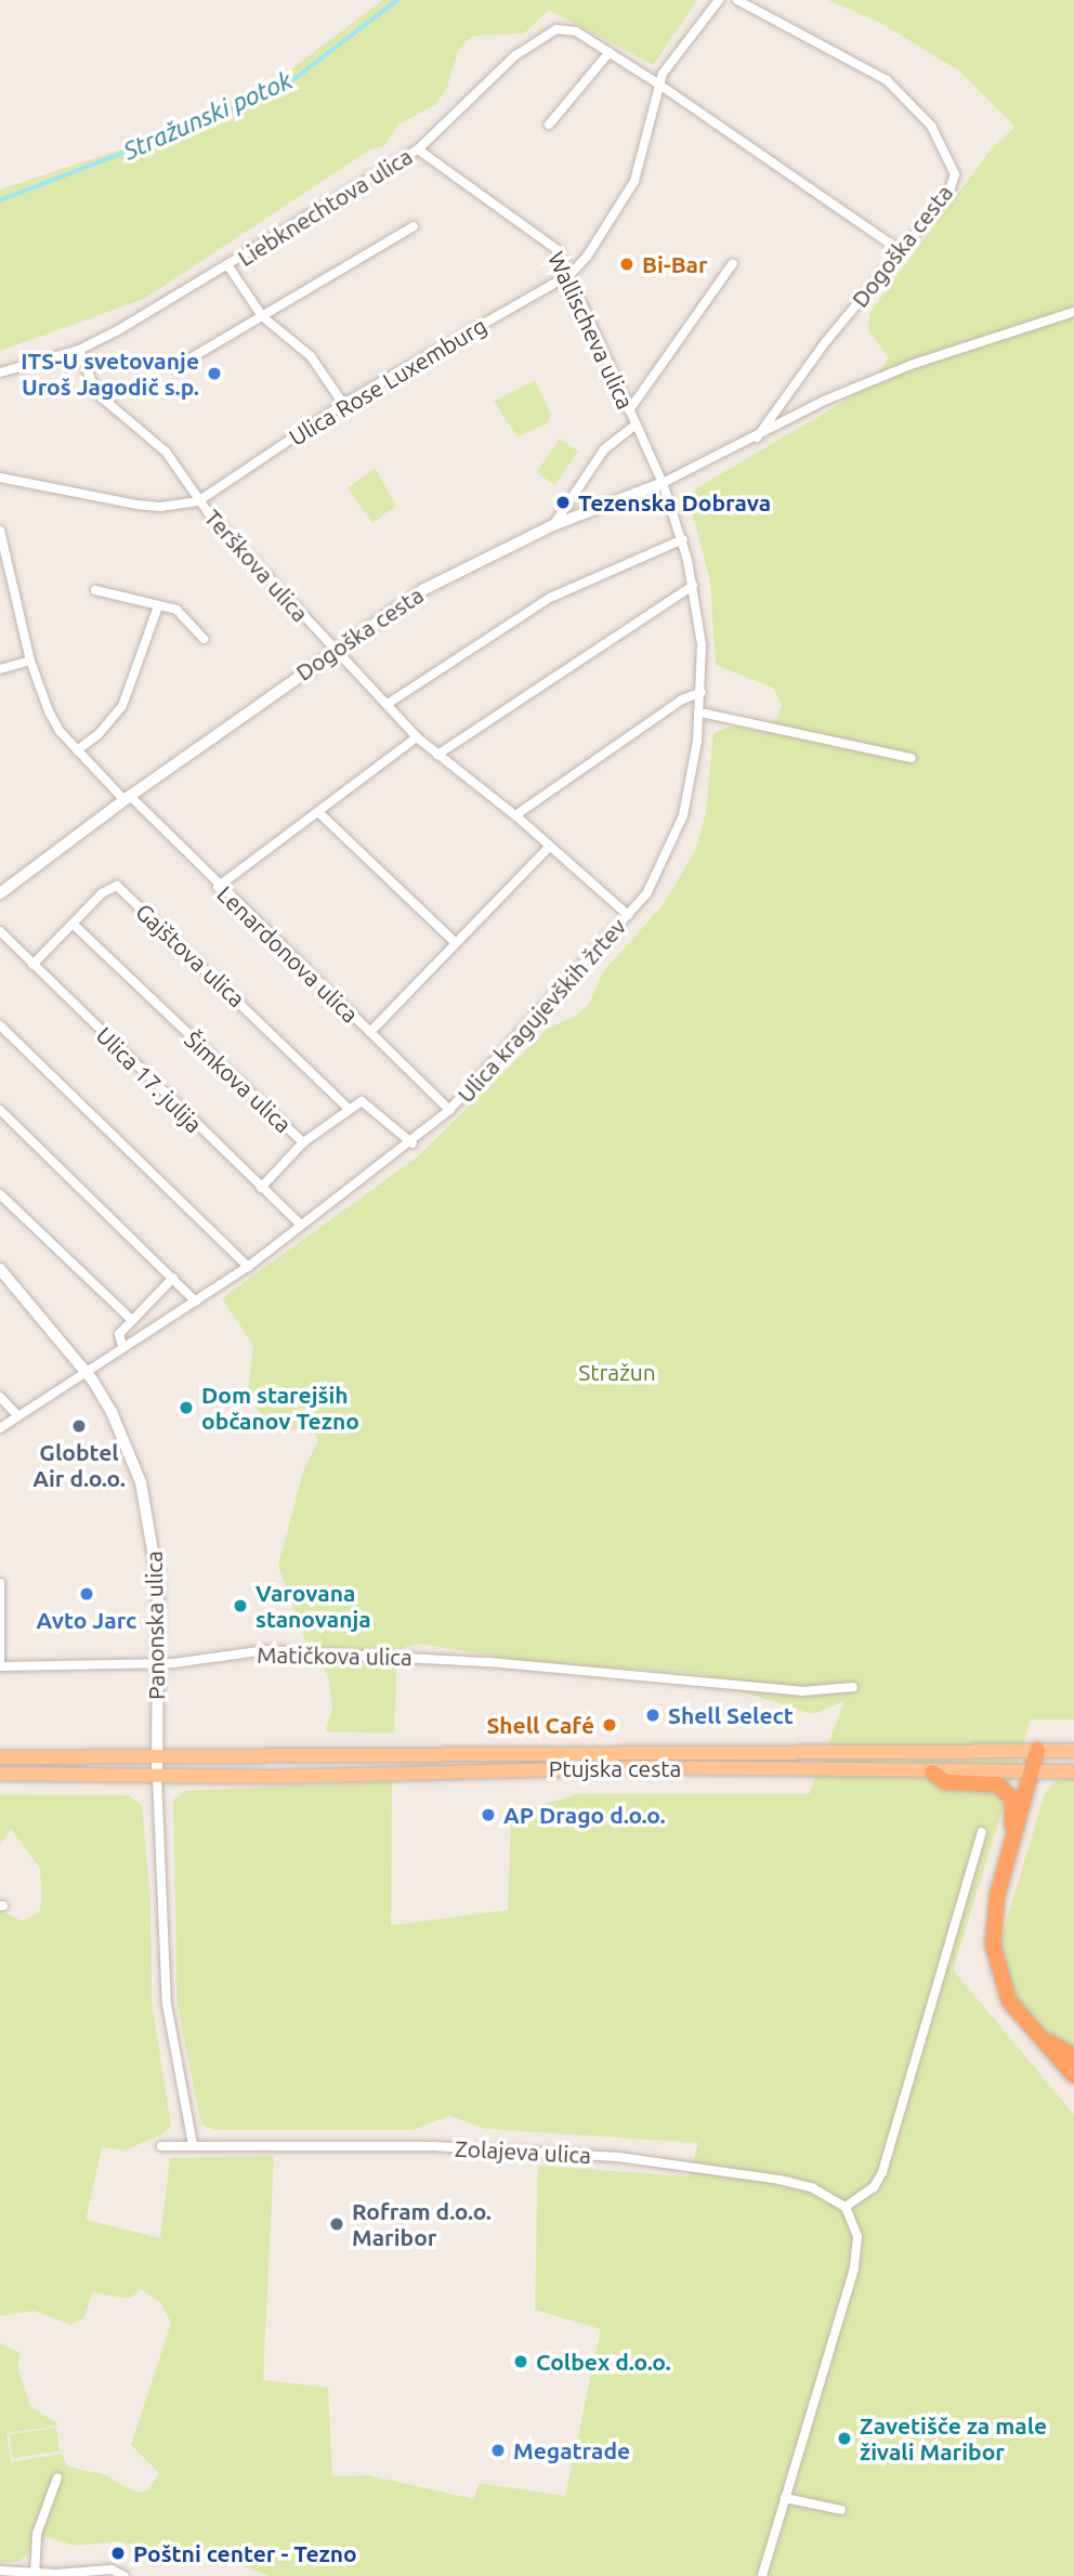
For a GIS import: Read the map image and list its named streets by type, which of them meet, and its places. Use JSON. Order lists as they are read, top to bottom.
{
  "streets": {
    "main road": ["Ptujska cesta"],
    "street": [
      "Liebknechtova ulica",
      "Dogoška cesta",
      "Wallischeva ulica",
      "Ulica Rose Luxemburg",
      "Terškova ulica",
      "Lenardonova ulica",
      "Gajštova ulica",
      "Ulica kragujevških žrtev",
      "Ulica 17. julija",
      "Šimkova ulica",
      "Panonska ulica",
      "Matičkova ulica",
      "Zolajeva ulica"
    ]
  },
  "crossings": [
    ["Liebknechtova ulica", "Dogoška cesta"],
    ["Liebknechtova ulica", "Wallischeva ulica"],
    ["Liebknechtova ulica", "Ulica Rose Luxemburg"],
    ["Liebknechtova ulica", "Terškova ulica"],
    ["Dogoška cesta", "Wallischeva ulica"],
    ["Dogoška cesta", "Terškova ulica"],
    ["Dogoška cesta", "Lenardonova ulica"],
    ["Dogoška cesta", "Ulica kragujevških žrtev"],
    ["Wallischeva ulica", "Ulica Rose Luxemburg"],
    ["Wallischeva ulica", "Ulica kragujevških žrtev"],
    ["Ulica Rose Luxemburg", "Terškova ulica"],
    ["Terškova ulica", "Ulica kragujevških žrtev"],
    ["Lenardonova ulica", "Ulica kragujevških žrtev"],
    ["Gajštova ulica", "Ulica 17. julija"],
    ["Gajštova ulica", "Šimkova ulica"],
    ["Ulica kragujevških žrtev", "Ulica 17. julija"],
    ["Ulica kragujevških žrtev", "Panonska ulica"],
    ["Panonska ulica", "Matičkova ulica"],
    ["Panonska ulica", "Ptujska cesta"]
  ],
  "water": ["Stražunski potok"],
  "parks": ["Stražun"],
  "places": [
    "Bi-Bar",
    "ITS-U svetovanje Uroš Jagodič s.p.",
    "Tezenska Dobrava",
    "Dom starejših občanov Tezno",
    "Globtel Air d.o.o.",
    "Avto Jarc",
    "Varovana stanovanja",
    "Shell Select",
    "Shell Café",
    "AP Drago d.o.o.",
    "Rofram d.o.o. Maribor",
    "Colbex d.o.o.",
    "Zavetišče za male živali Maribor",
    "Megatrade",
    "Poštni center - Tezno"
  ]
}
